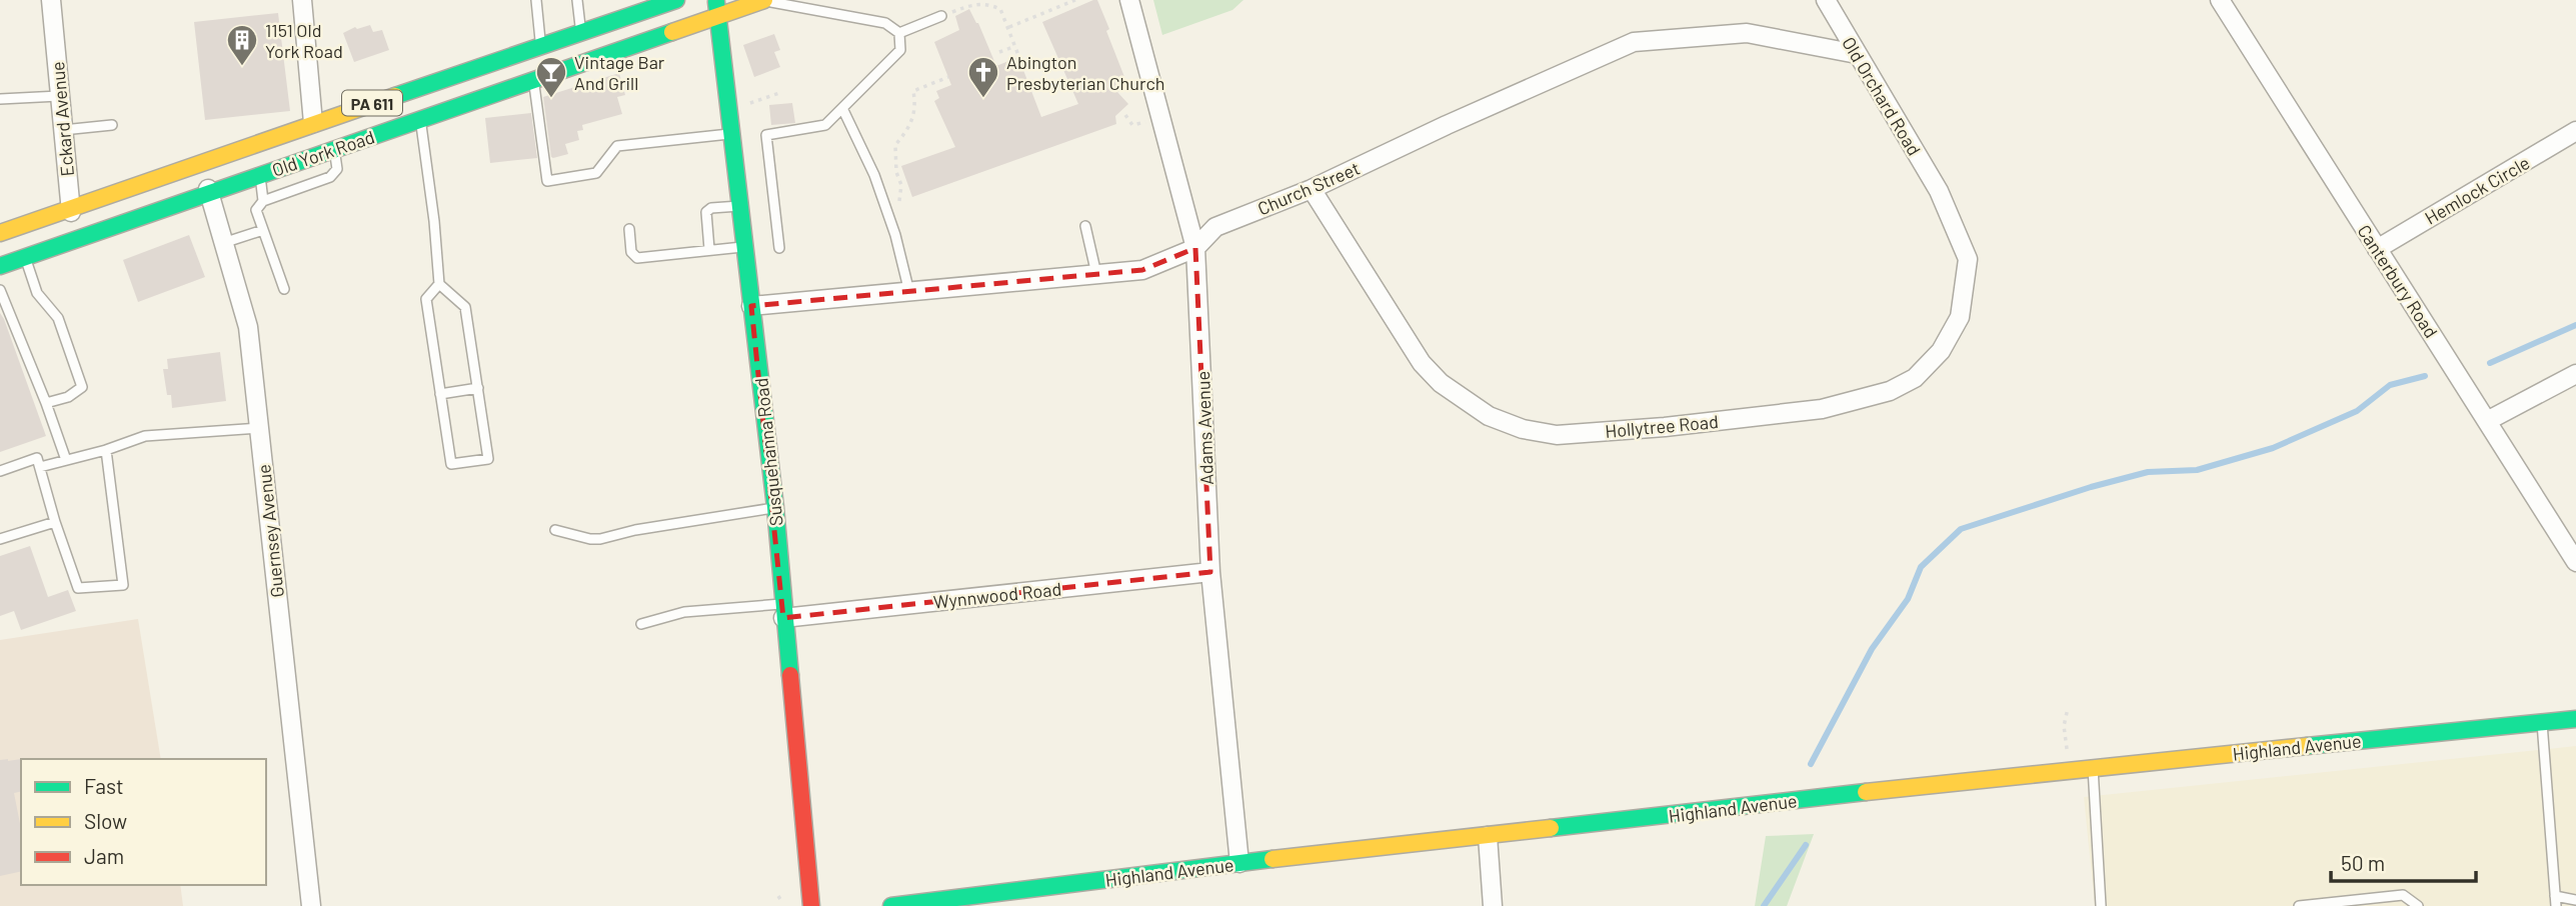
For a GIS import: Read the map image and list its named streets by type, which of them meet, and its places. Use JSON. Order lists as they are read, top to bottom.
{
  "streets": {
    "main road": [
      "PA 611",
      "Old York Road",
      "Susquehanna Road",
      "Highland Avenue"
    ],
    "street": [
      "Old Orchard Road",
      "Eckard Avenue",
      "Church Street",
      "Hemlock Circle",
      "Canterbury Road",
      "Hollytree Road",
      "Adams Avenue",
      "Guernsey Avenue",
      "Wynnwood Road"
    ]
  },
  "crossings": [
    ["Old Orchard Road", "Church Street"],
    ["Old Orchard Road", "Hollytree Road"],
    ["Eckard Avenue", "Old York Road"],
    ["Old York Road", "Susquehanna Road"],
    ["Old York Road", "Guernsey Avenue"],
    ["Church Street", "Hollytree Road"],
    ["Church Street", "Adams Avenue"],
    ["Church Street", "Susquehanna Road"],
    ["Hemlock Circle", "Canterbury Road"],
    ["Adams Avenue", "Wynnwood Road"],
    ["Adams Avenue", "Highland Avenue"],
    ["Susquehanna Road", "Wynnwood Road"]
  ],
  "places": {
    "building": ["1151 Old York Road"],
    "bar": ["Vintage Bar And Grill"],
    "church": ["Abington Presbyterian Church"]
  },
  "legend": ["Fast", "Slow", "Jam"],
  "scale_bar": "50 m"
}
